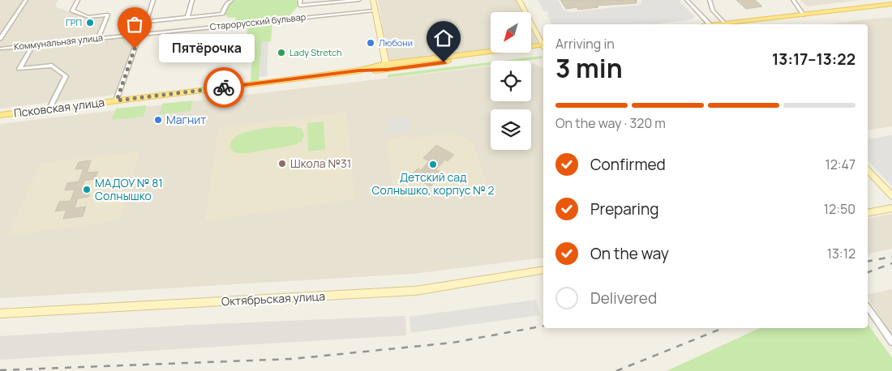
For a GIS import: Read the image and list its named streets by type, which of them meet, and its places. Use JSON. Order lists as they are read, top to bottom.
{
  "streets": {
    "main road": ["Псковская улица", "Октябрьская улица"],
    "street": ["Старорусский бульвар", "Коммунальная улица"]
  },
  "crossings": [
    ["Старорусский бульвар", "Коммунальная улица"]
  ],
  "places": [
    "ГРП",
    "Любони",
    "Пятёрочка",
    "Lady Stretch",
    "Магнит",
    "Школа №31",
    "Детский сад Солнышко, корпус № 2",
    "МАДОУ № 81 Солнышко"
  ],
  "north": "bottom left",
  "page": {
    "heading": ["3 min", "Arriving in", "13:17–13:22"],
    "bubble": "Пятёрочка",
    "bar": "On the way · 320 m",
    "list": [
      ["Confirmed", "12:47"],
      ["Preparing", "12:50"],
      ["On the way", "13:12"],
      "Delivered"
    ]
  }
}
